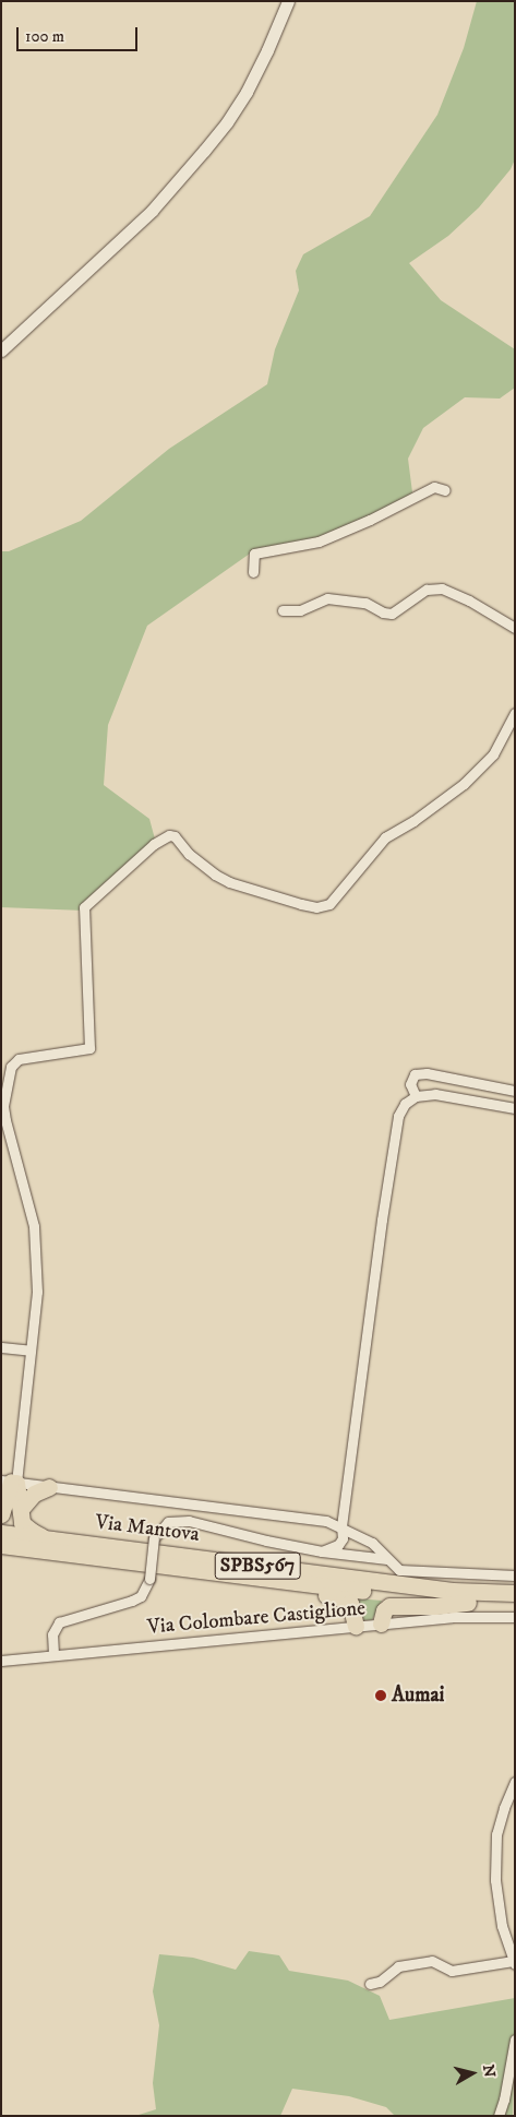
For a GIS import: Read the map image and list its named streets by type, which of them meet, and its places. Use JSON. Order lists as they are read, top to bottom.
{
  "streets": {
    "highway": ["Via Mantova", "SPBS567"],
    "street": ["Via Colombare Castiglione"]
  },
  "places": ["Aumai"],
  "scale_bar": "100 m",
  "north": "right"
}
